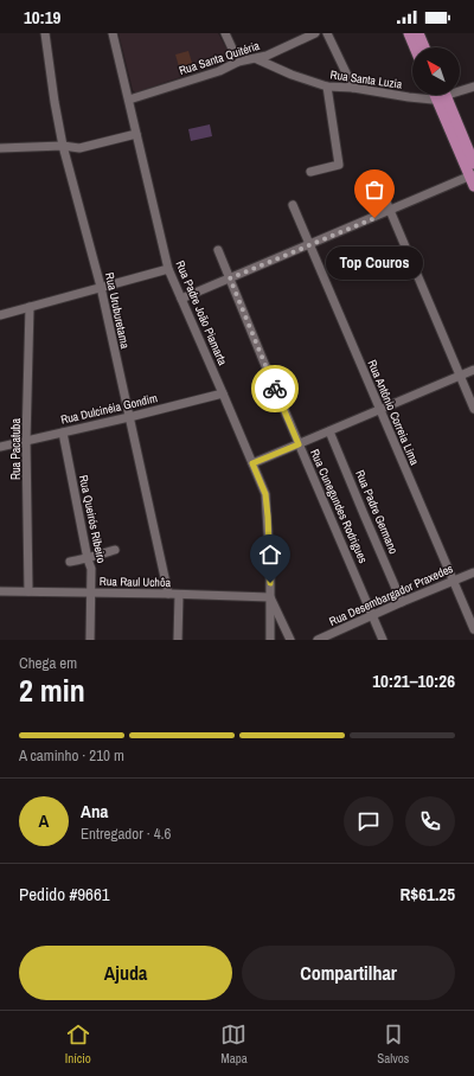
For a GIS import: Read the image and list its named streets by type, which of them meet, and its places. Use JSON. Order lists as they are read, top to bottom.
{
  "streets": {
    "street": [
      "Rua Santa Quitéria",
      "Rua Santa Luzia",
      "Rua Uruburetama",
      "Rua Padre João Piamarta",
      "Rua Dulcinéia Gondim",
      "Rua Antônio Correia Lima",
      "Rua Pacatuba",
      "Rua Cunegundes Rodrigues",
      "Rua Padre Germano",
      "Rua Queirós Ribeiro",
      "Rua Raul Uchôa",
      "Rua Desembargador Praxedes"
    ]
  },
  "crossings": [
    ["Rua Santa Quitéria", "Rua Santa Luzia"],
    ["Rua Santa Quitéria", "Rua Padre João Piamarta"],
    ["Rua Uruburetama", "Rua Dulcinéia Gondim"],
    ["Rua Uruburetama", "Rua Raul Uchôa"],
    ["Rua Padre João Piamarta", "Rua Dulcinéia Gondim"],
    ["Rua Padre João Piamarta", "Rua Raul Uchôa"],
    ["Rua Dulcinéia Gondim", "Rua Pacatuba"],
    ["Rua Dulcinéia Gondim", "Rua Queirós Ribeiro"],
    ["Rua Antônio Correia Lima", "Rua Desembargador Praxedes"],
    ["Rua Pacatuba", "Rua Raul Uchôa"],
    ["Rua Cunegundes Rodrigues", "Rua Desembargador Praxedes"],
    ["Rua Padre Germano", "Rua Desembargador Praxedes"],
    ["Rua Queirós Ribeiro", "Rua Raul Uchôa"]
  ],
  "places": ["Top Couros"],
  "north": "top left",
  "page": {
    "status": "10:19",
    "bubble": "Top Couros",
    "heading": ["2 min", "Chega em", "10:21–10:26"],
    "panel": [
      "Ana",
      "Entregador · 4.6",
      "Pedido #9661",
      "R$61.25"
    ],
    "bar": "A caminho · 210 m",
    "round": "A",
    "buttons": ["Ajuda", "Compartilhar"],
    "tabs": ["Início", "Mapa", "Salvos"]
  }
}
